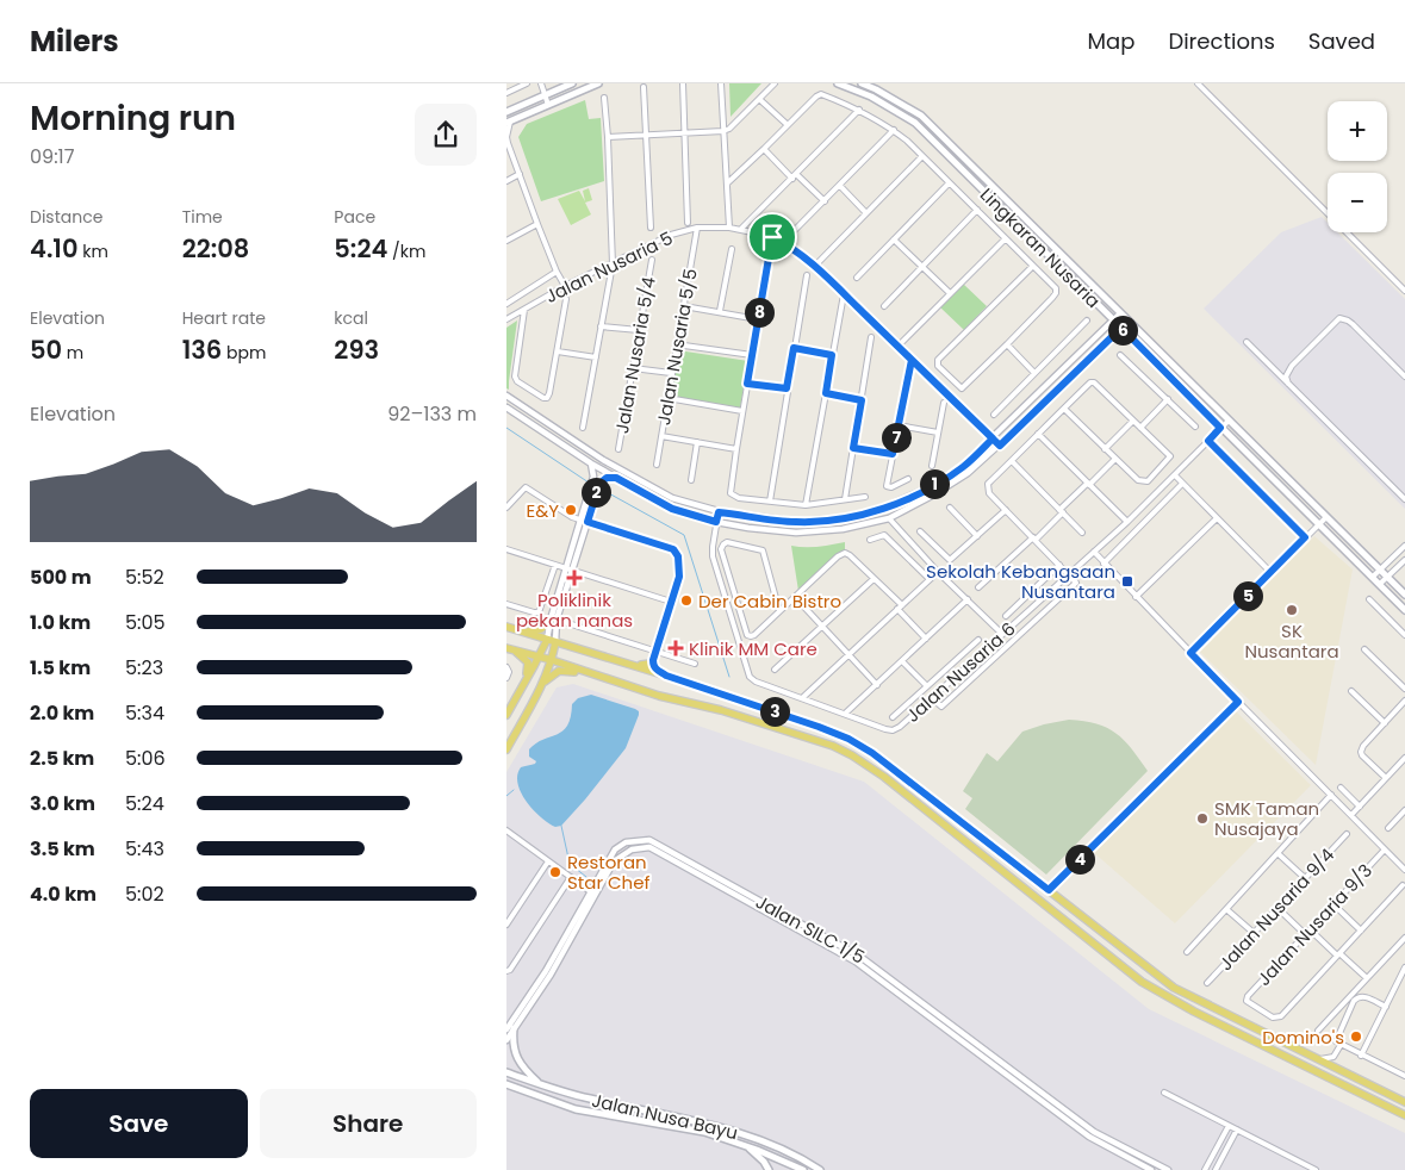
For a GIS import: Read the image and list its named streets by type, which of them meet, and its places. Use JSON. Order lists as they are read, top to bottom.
{
  "streets": {
    "main road": ["Lingkaran Nusaria", "Jalan Nusa Bayu"],
    "street": [
      "Jalan Nusaria 5",
      "Jalan Nusaria 5/5",
      "Jalan Nusaria 5/4",
      "Jalan Nusaria 6",
      "Jalan Nusaria 9/4",
      "Jalan Nusaria 9/3",
      "Jalan SILC 1/5"
    ]
  },
  "crossings": [
    ["Lingkaran Nusaria", "Jalan Nusaria 6"],
    ["Jalan Nusaria 5", "Jalan Nusaria 5/5"]
  ],
  "places": {
    "other": [
      "E&Y",
      "Der Cabin Bistro",
      "SK Nusantara",
      "SMK Taman Nusajaya",
      "Restoran Star Chef",
      "Domino's"
    ],
    "health": ["Poliklinik pekan nanas", "Klinik MM Care"],
    "transit": ["Sekolah Kebangsaan Nusantara"]
  },
  "page": {
    "header": "Milers",
    "nav": ["Map", "Directions", "Saved"],
    "heading": ["Morning run", "09:17"],
    "map_buttons": ["+", "−"],
    "stats": [
      ["Distance", "4.10 km"],
      ["Time", "22:08"],
      ["Pace", "5:24 /km"],
      ["Elevation", "50 m"],
      ["Heart rate", "136 bpm"],
      ["kcal", "293"]
    ],
    "pins": [
      "8",
      "6",
      "7",
      "1",
      "2",
      "5",
      "3",
      "4"
    ],
    "chart": ["Elevation", "92–133 m"],
    "list": [
      {
        "name": "500 m",
        "note": "5:52"
      },
      {
        "name": "1.0 km",
        "note": "5:05"
      },
      {
        "name": "1.5 km",
        "note": "5:23"
      },
      {
        "name": "2.0 km",
        "note": "5:34"
      },
      {
        "name": "2.5 km",
        "note": "5:06"
      },
      {
        "name": "3.0 km",
        "note": "5:24"
      },
      {
        "name": "3.5 km",
        "note": "5:43"
      },
      {
        "name": "4.0 km",
        "note": "5:02"
      }
    ],
    "buttons": ["Save", "Share"]
  }
}
